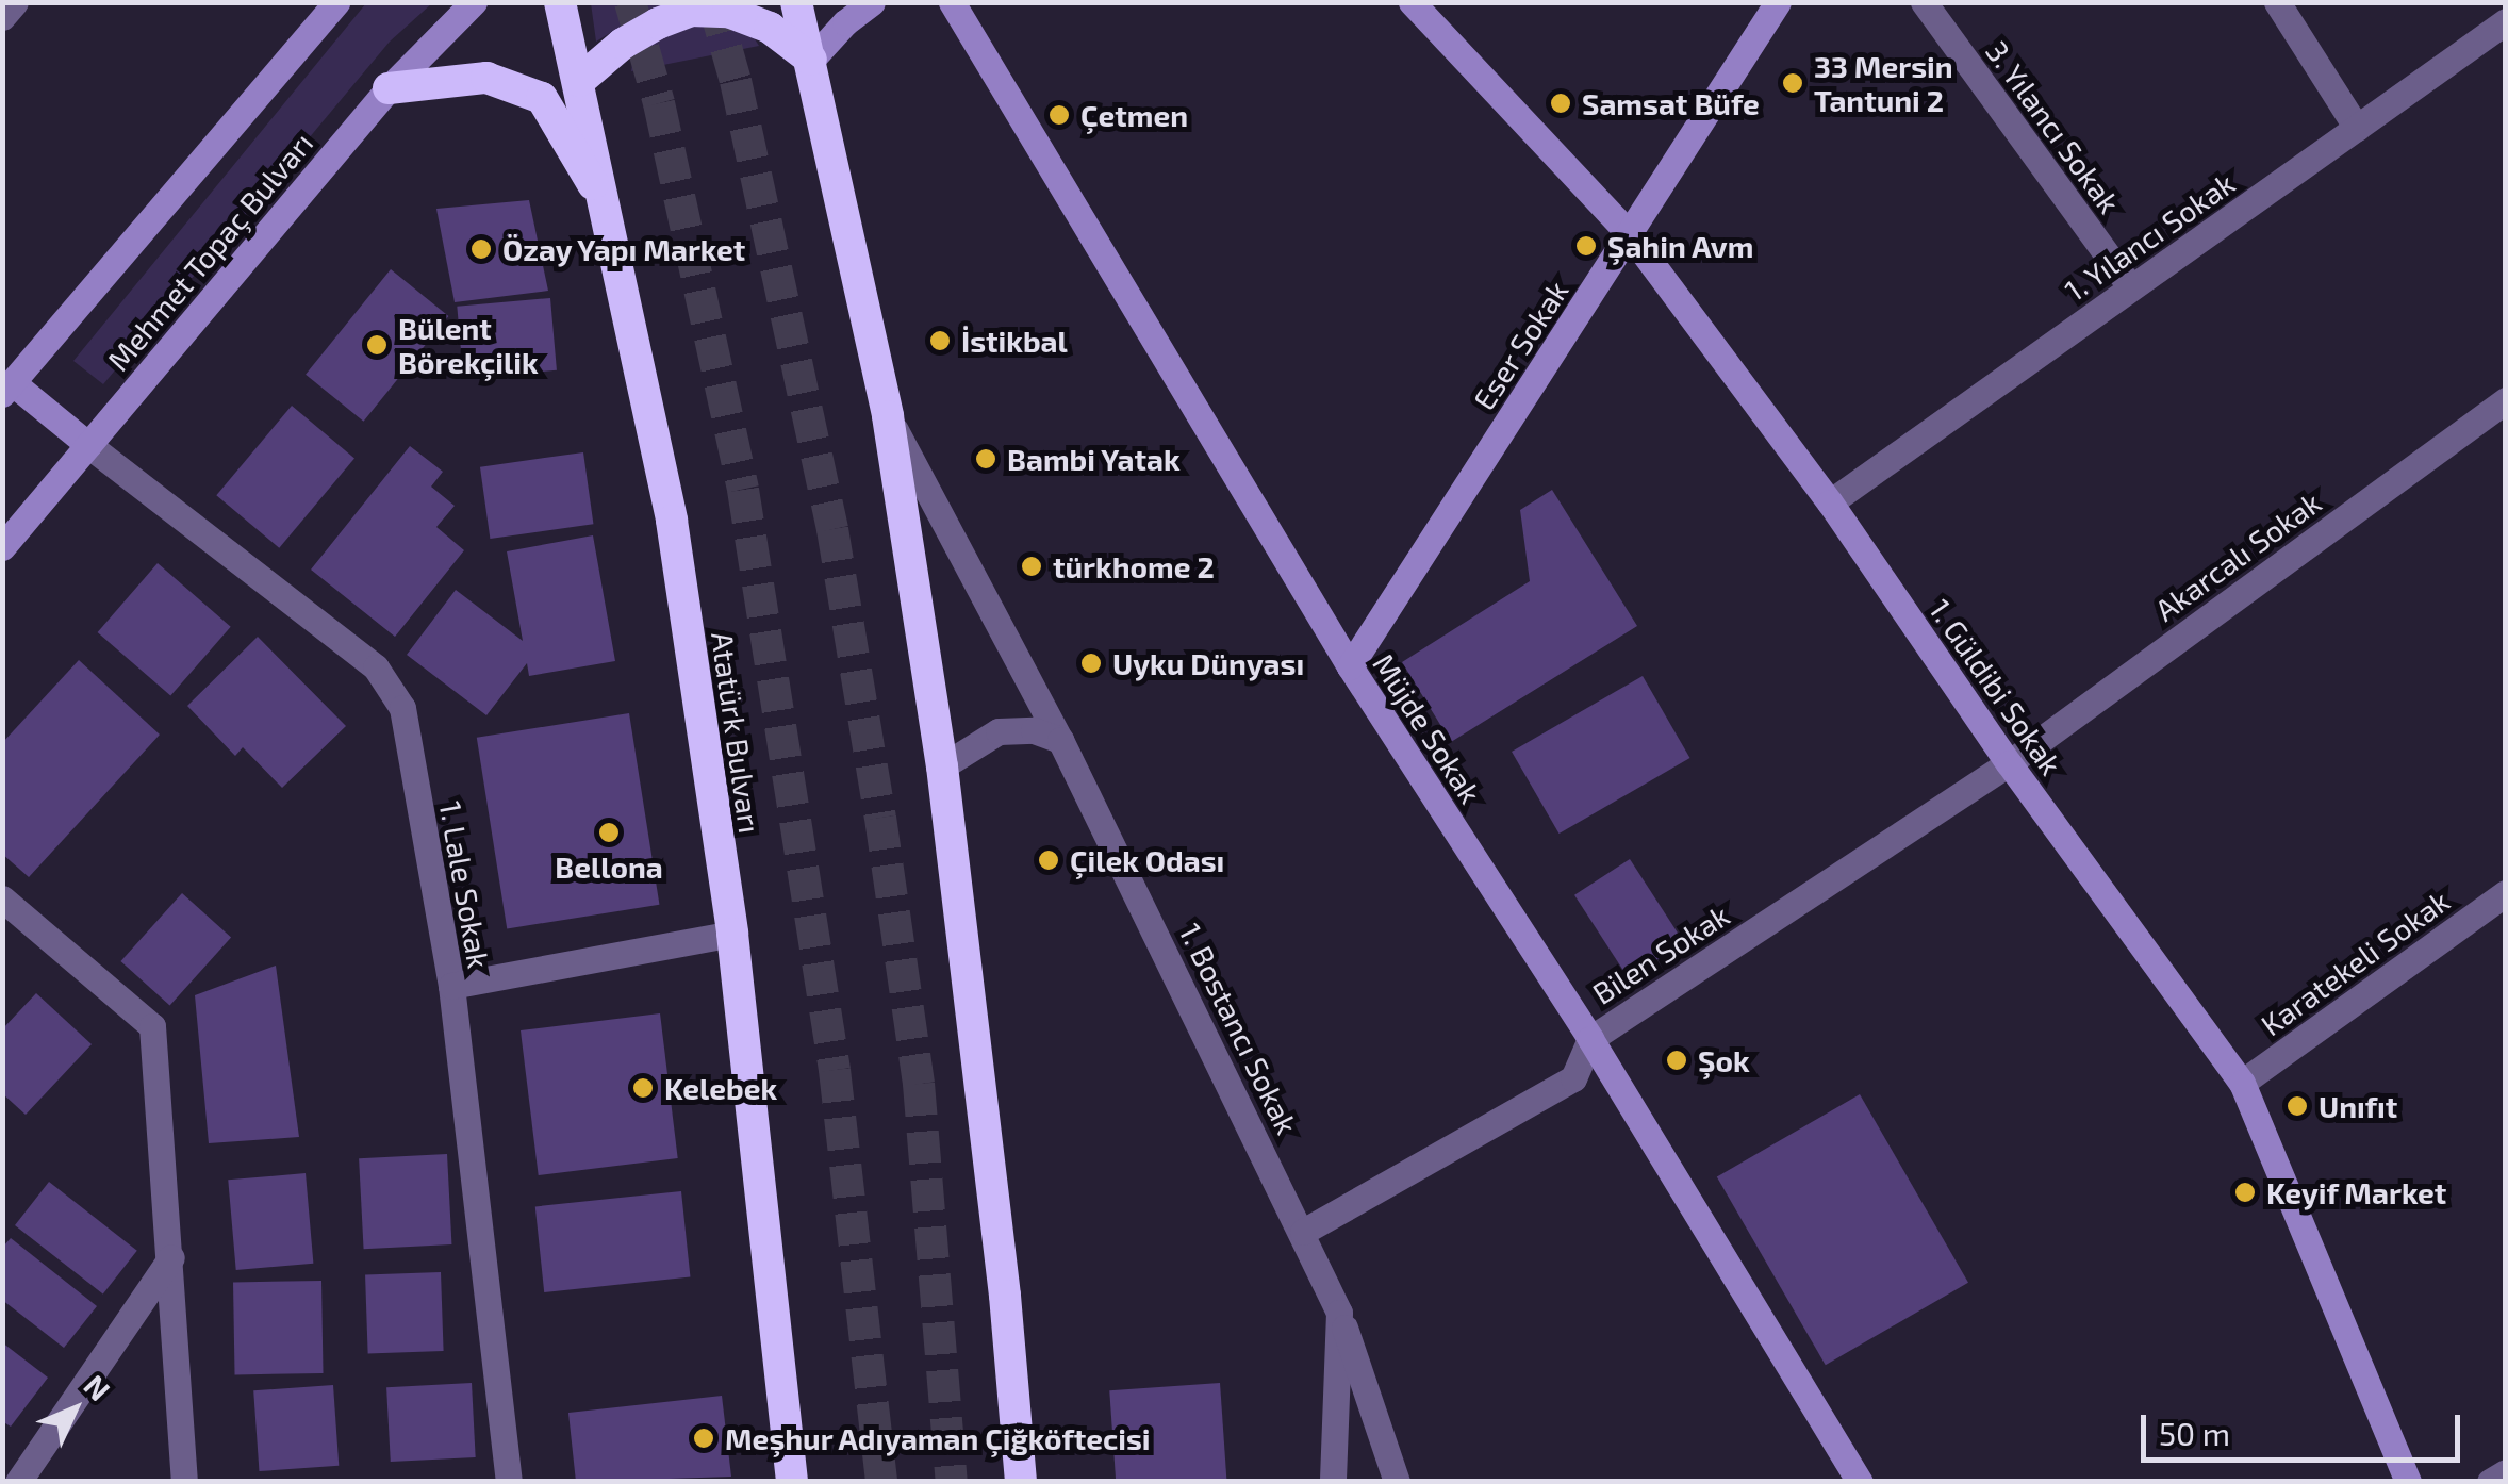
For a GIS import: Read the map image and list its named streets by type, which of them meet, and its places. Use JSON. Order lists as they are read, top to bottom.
{
  "streets": {
    "highway": ["Atatürk Bulvarı"],
    "street": [
      "3. Yılancı Sokak",
      "1. Yılancı Sokak",
      "Mehmet Topaç Bulvarı",
      "Eser Sokak",
      "Akarcalı Sokak",
      "1. Güldibi Sokak",
      "Müjde Sokak",
      "1. Lale Sokak",
      "Bilen Sokak",
      "Karatekeli Sokak",
      "1. Bostancı Sokak"
    ]
  },
  "crossings": [
    ["3. Yılancı Sokak", "1. Yılancı Sokak"],
    ["1. Yılancı Sokak", "1. Güldibi Sokak"],
    ["Mehmet Topaç Bulvarı", "1. Lale Sokak"],
    ["Eser Sokak", "1. Güldibi Sokak"],
    ["Eser Sokak", "Müjde Sokak"],
    ["Akarcalı Sokak", "1. Güldibi Sokak"],
    ["Akarcalı Sokak", "Bilen Sokak"],
    ["1. Güldibi Sokak", "Bilen Sokak"],
    ["1. Güldibi Sokak", "Karatekeli Sokak"],
    ["Müjde Sokak", "Bilen Sokak"],
    ["Bilen Sokak", "1. Bostancı Sokak"]
  ],
  "places": [
    "33 Mersin Tantuni 2",
    "Samsat Büfe",
    "Çetmen",
    "Şahin Avm",
    "Özay Yapı Market",
    "İstikbal",
    "Bülent Börekçilik",
    "Bambi Yatak",
    "türkhome 2",
    "Uyku Dünyası",
    "Bellona",
    "Çilek Odası",
    "Şok",
    "Kelebek",
    "Unıfıt",
    "Keyif Market",
    "Meşhur Adıyaman Çiğköftecisi"
  ],
  "scale_bar": "50 m",
  "north": "top right"
}
